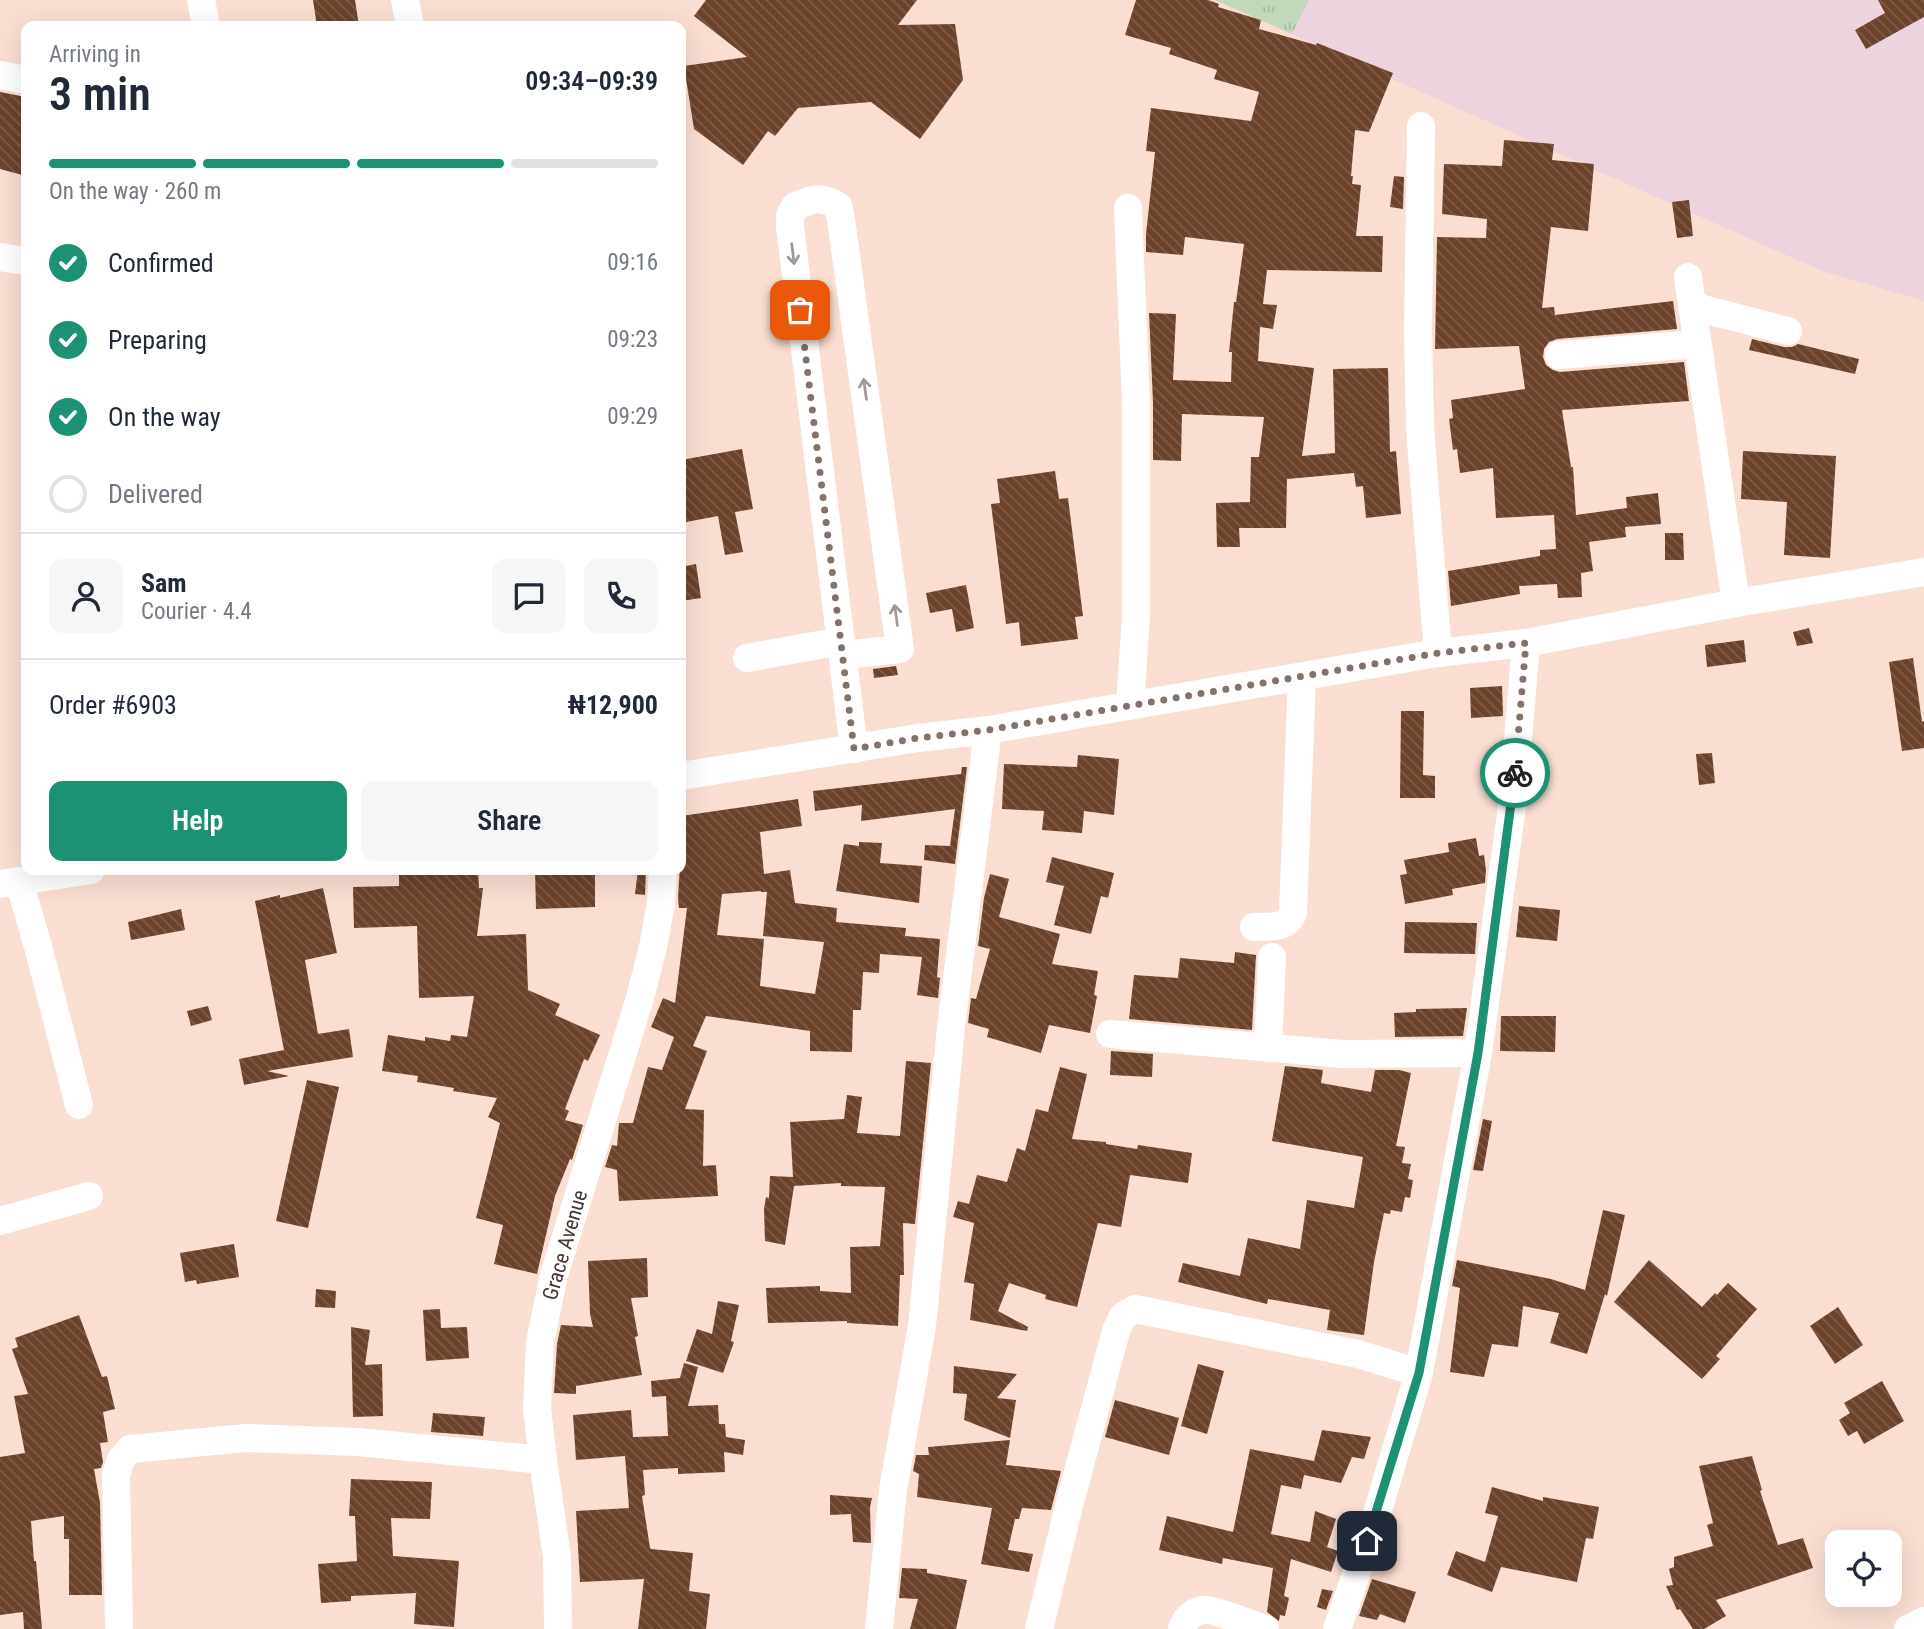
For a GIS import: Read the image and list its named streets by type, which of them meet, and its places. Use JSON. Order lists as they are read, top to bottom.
{
  "streets": {
    "street": ["Grace Avenue"]
  },
  "page": {
    "heading": ["3 min", "Arriving in", "09:34–09:39"],
    "panel": [
      "Sam",
      "Courier · 4.4",
      "Order #6903",
      "₦12,900"
    ],
    "bar": "On the way · 260 m",
    "list": [
      ["Confirmed", "09:16"],
      ["Preparing", "09:23"],
      ["On the way", "09:29"],
      "Delivered"
    ],
    "buttons": ["Help", "Share"]
  }
}
